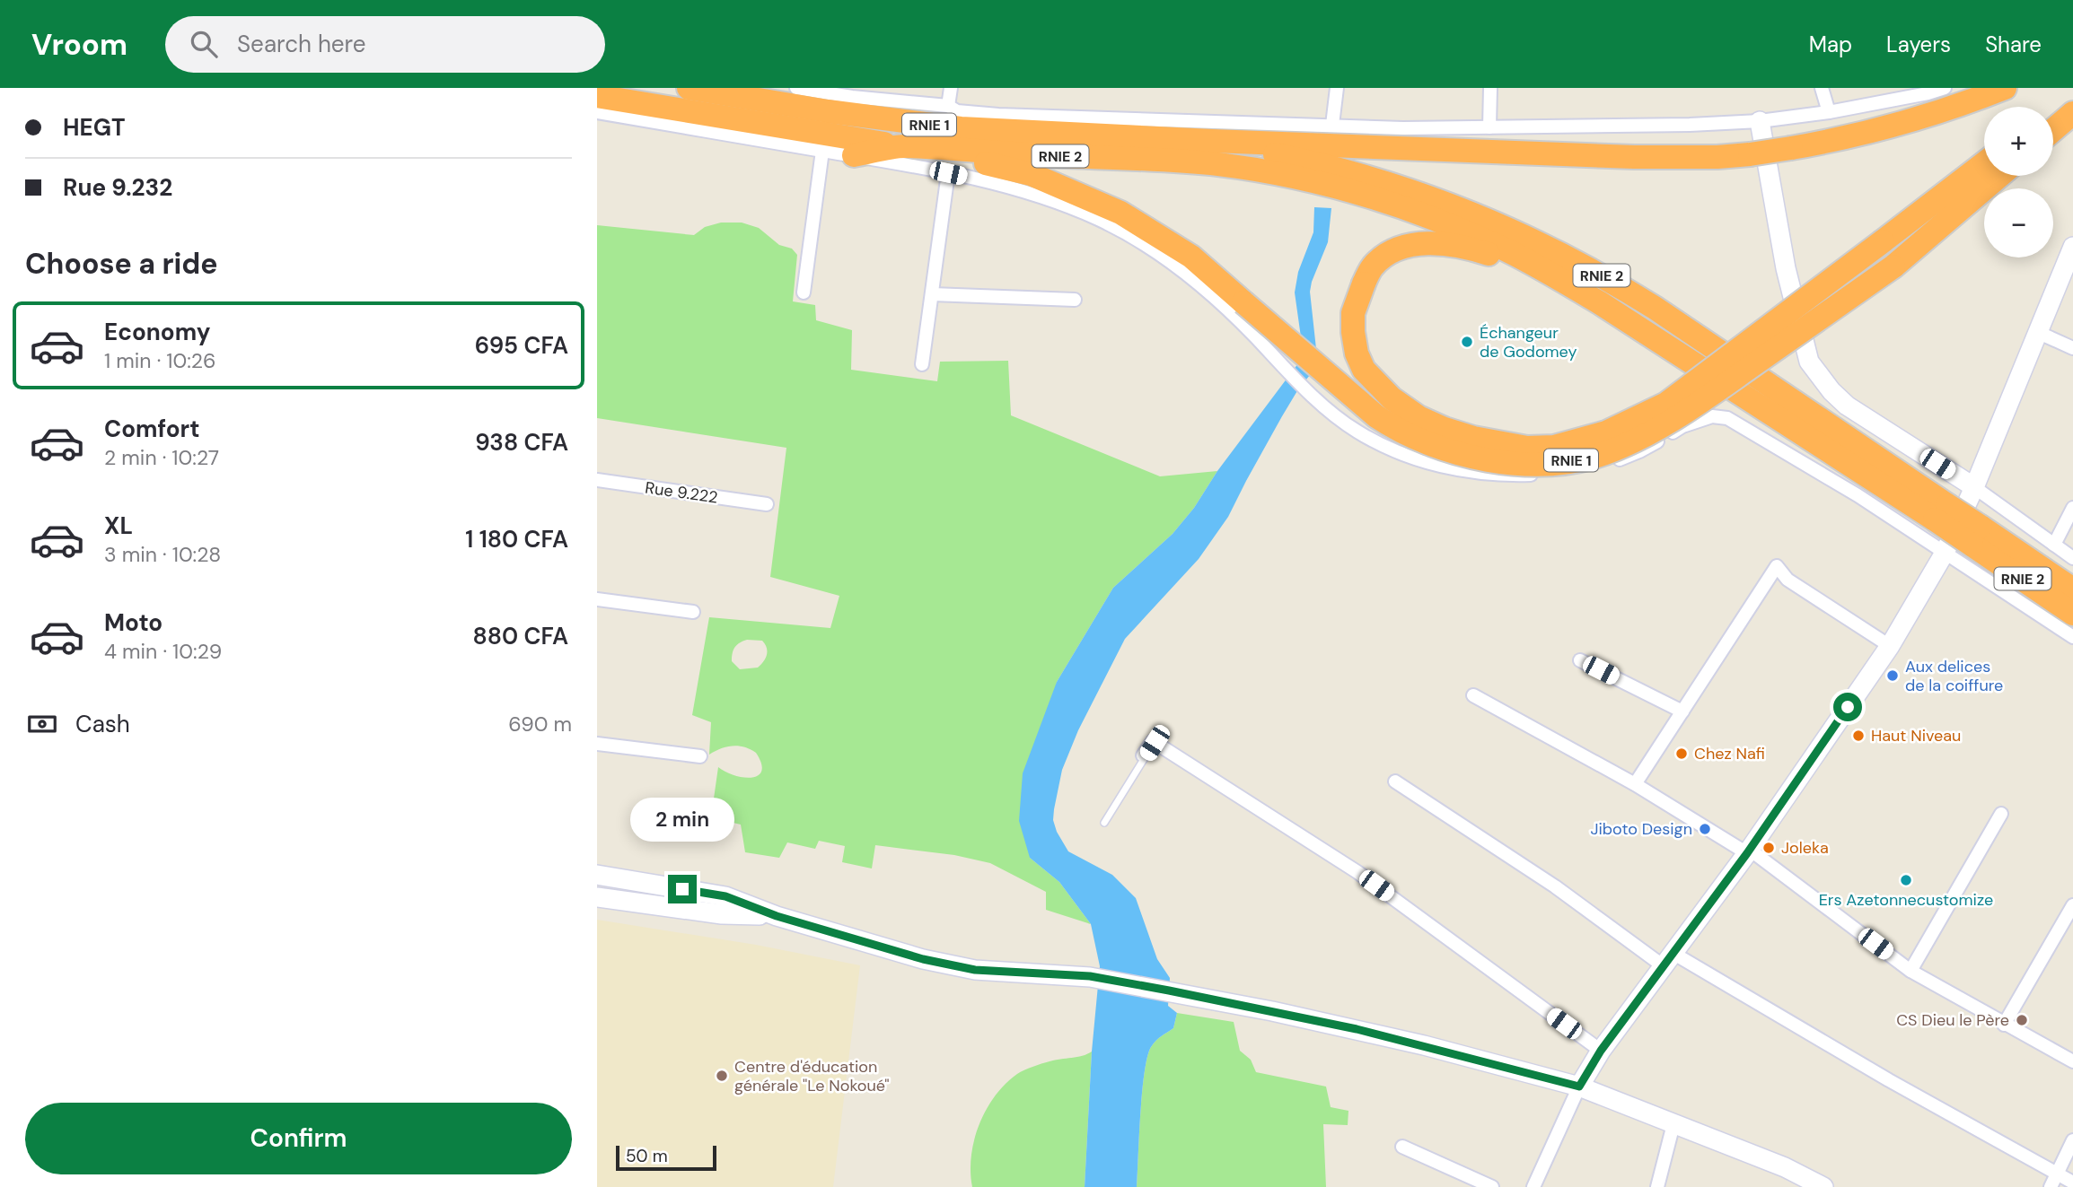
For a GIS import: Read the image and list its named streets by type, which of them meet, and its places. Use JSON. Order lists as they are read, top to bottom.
{
  "streets": {
    "highway": ["RNIE 1", "RNIE 2"],
    "street": ["Rue 9.222"]
  },
  "crossings": [
    ["RNIE 1", "RNIE 2"]
  ],
  "places": [
    "Échangeur de Godomey",
    "Aux delices de la coiffure",
    "Haut Niveau",
    "Chez Nafi",
    "Jiboto Design",
    "Joleka",
    "Ers Azetonnecustomize",
    "CS Dieu le Père",
    "Centre d'éducation générale \"Le Nokoué\""
  ],
  "scale_bar": "50 m",
  "page": {
    "header": "Vroom",
    "search": "Search here",
    "nav": ["Map", "Layers", "Share"],
    "banner": ["HEGT", "Rue 9.232"],
    "map_buttons": ["+", "−"],
    "heading": "Choose a ride",
    "list": [
      {
        "name": "Economy",
        "note": "1 min · 10:26",
        "value": "695 CFA"
      },
      {
        "name": "Comfort",
        "note": "2 min · 10:27",
        "value": "938 CFA"
      },
      {
        "name": "XL",
        "note": "3 min · 10:28",
        "value": "1 180 CFA"
      },
      {
        "name": "Moto",
        "note": "4 min · 10:29",
        "value": "880 CFA"
      }
    ],
    "pay": ["Cash", "690 m"],
    "bubble": "2 min",
    "buttons": "Confirm",
    "scale": "50 m"
  }
}
